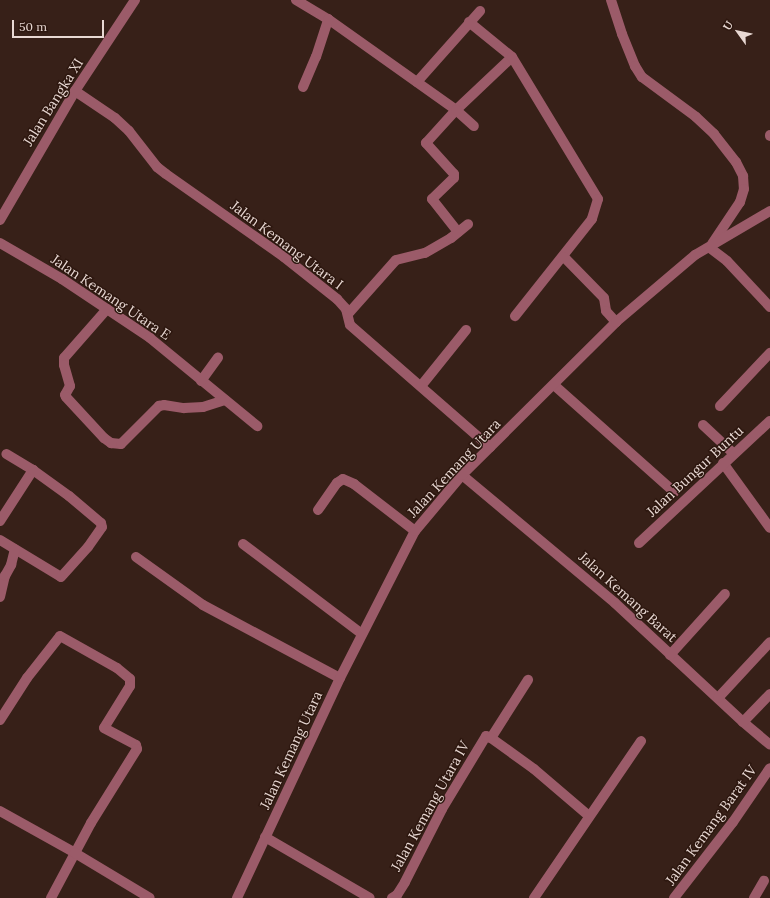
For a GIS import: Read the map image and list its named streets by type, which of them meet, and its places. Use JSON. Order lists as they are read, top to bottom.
{
  "streets": {
    "street": [
      "Jalan Bangka XI",
      "Jalan Kemang Utara I",
      "Jalan Kemang Utara E",
      "Jalan Kemang Utara",
      "Jalan Bungur Buntu",
      "Jalan Kemang Barat",
      "Jalan Kemang Utara IV",
      "Jalan Kemang Barat IV"
    ]
  },
  "crossings": [
    ["Jalan Bangka XI", "Jalan Kemang Utara I"],
    ["Jalan Kemang Utara I", "Jalan Kemang Utara"],
    ["Jalan Kemang Utara", "Jalan Kemang Barat"]
  ],
  "scale_bar": "50 m",
  "north": "top left"
}
